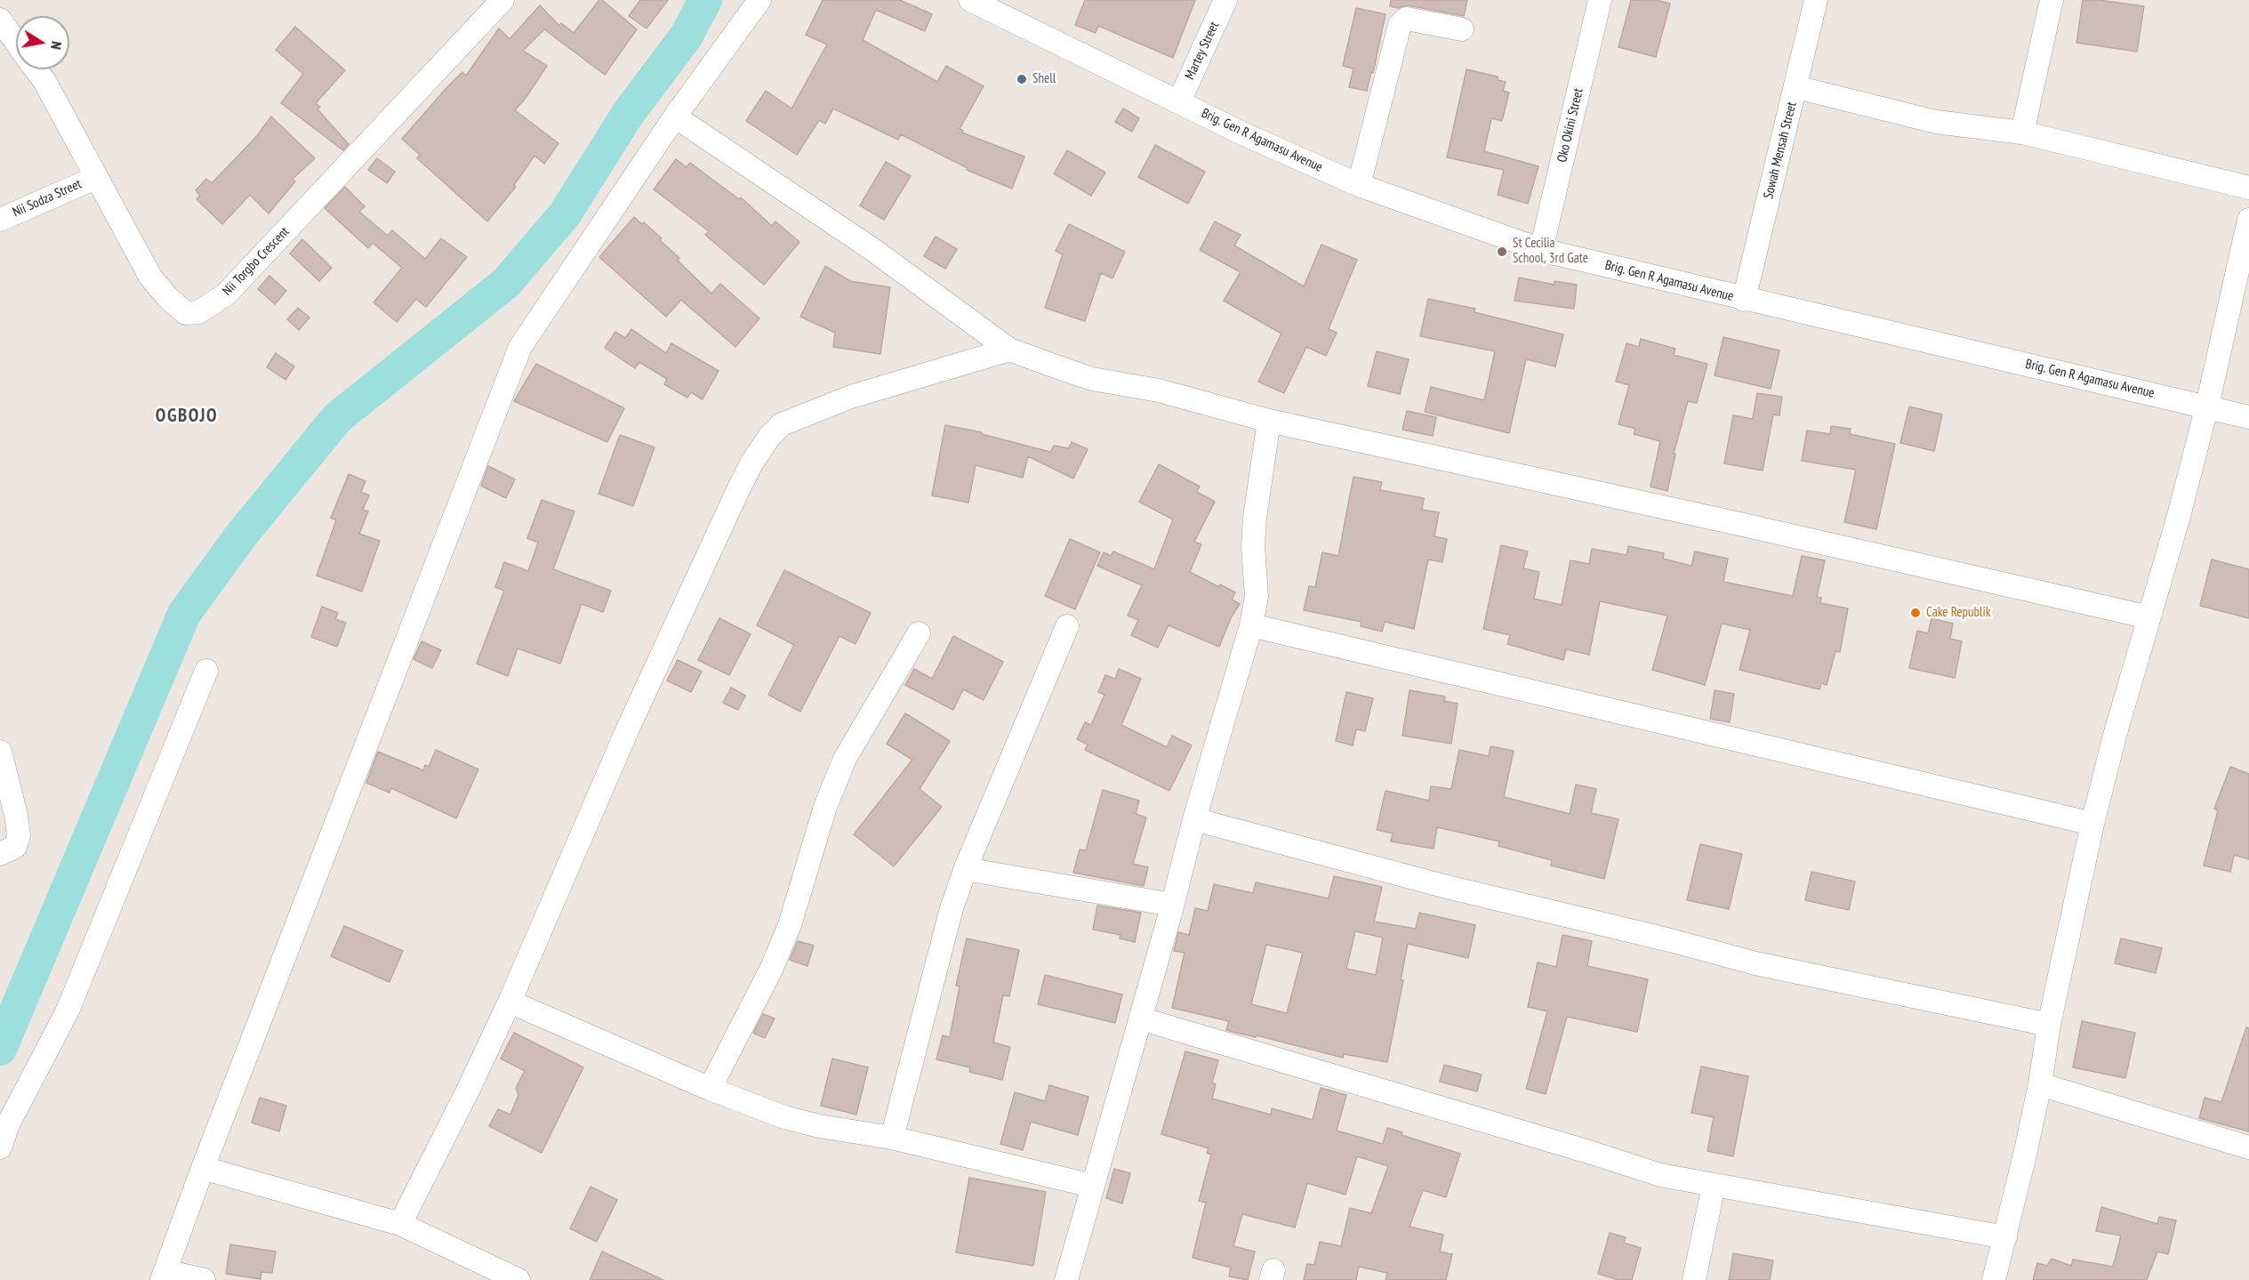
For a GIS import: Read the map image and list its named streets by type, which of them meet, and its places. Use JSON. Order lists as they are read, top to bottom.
{
  "streets": {
    "street": [
      "Martey Street",
      "Oko Okini Street",
      "Brig. Gen R Agamasu Avenue",
      "Sowah Mensah Street",
      "Nii Sodza Street",
      "Nii Torgbo Crescent"
    ]
  },
  "crossings": [
    ["Martey Street", "Brig. Gen R Agamasu Avenue"],
    ["Oko Okini Street", "Brig. Gen R Agamasu Avenue"],
    ["Brig. Gen R Agamasu Avenue", "Sowah Mensah Street"],
    ["Nii Sodza Street", "Nii Torgbo Crescent"]
  ],
  "districts": ["OGBOJO"],
  "places": ["Shell", "St Cecilia School, 3rd Gate", "Cake Republik"],
  "north": "right"
}
